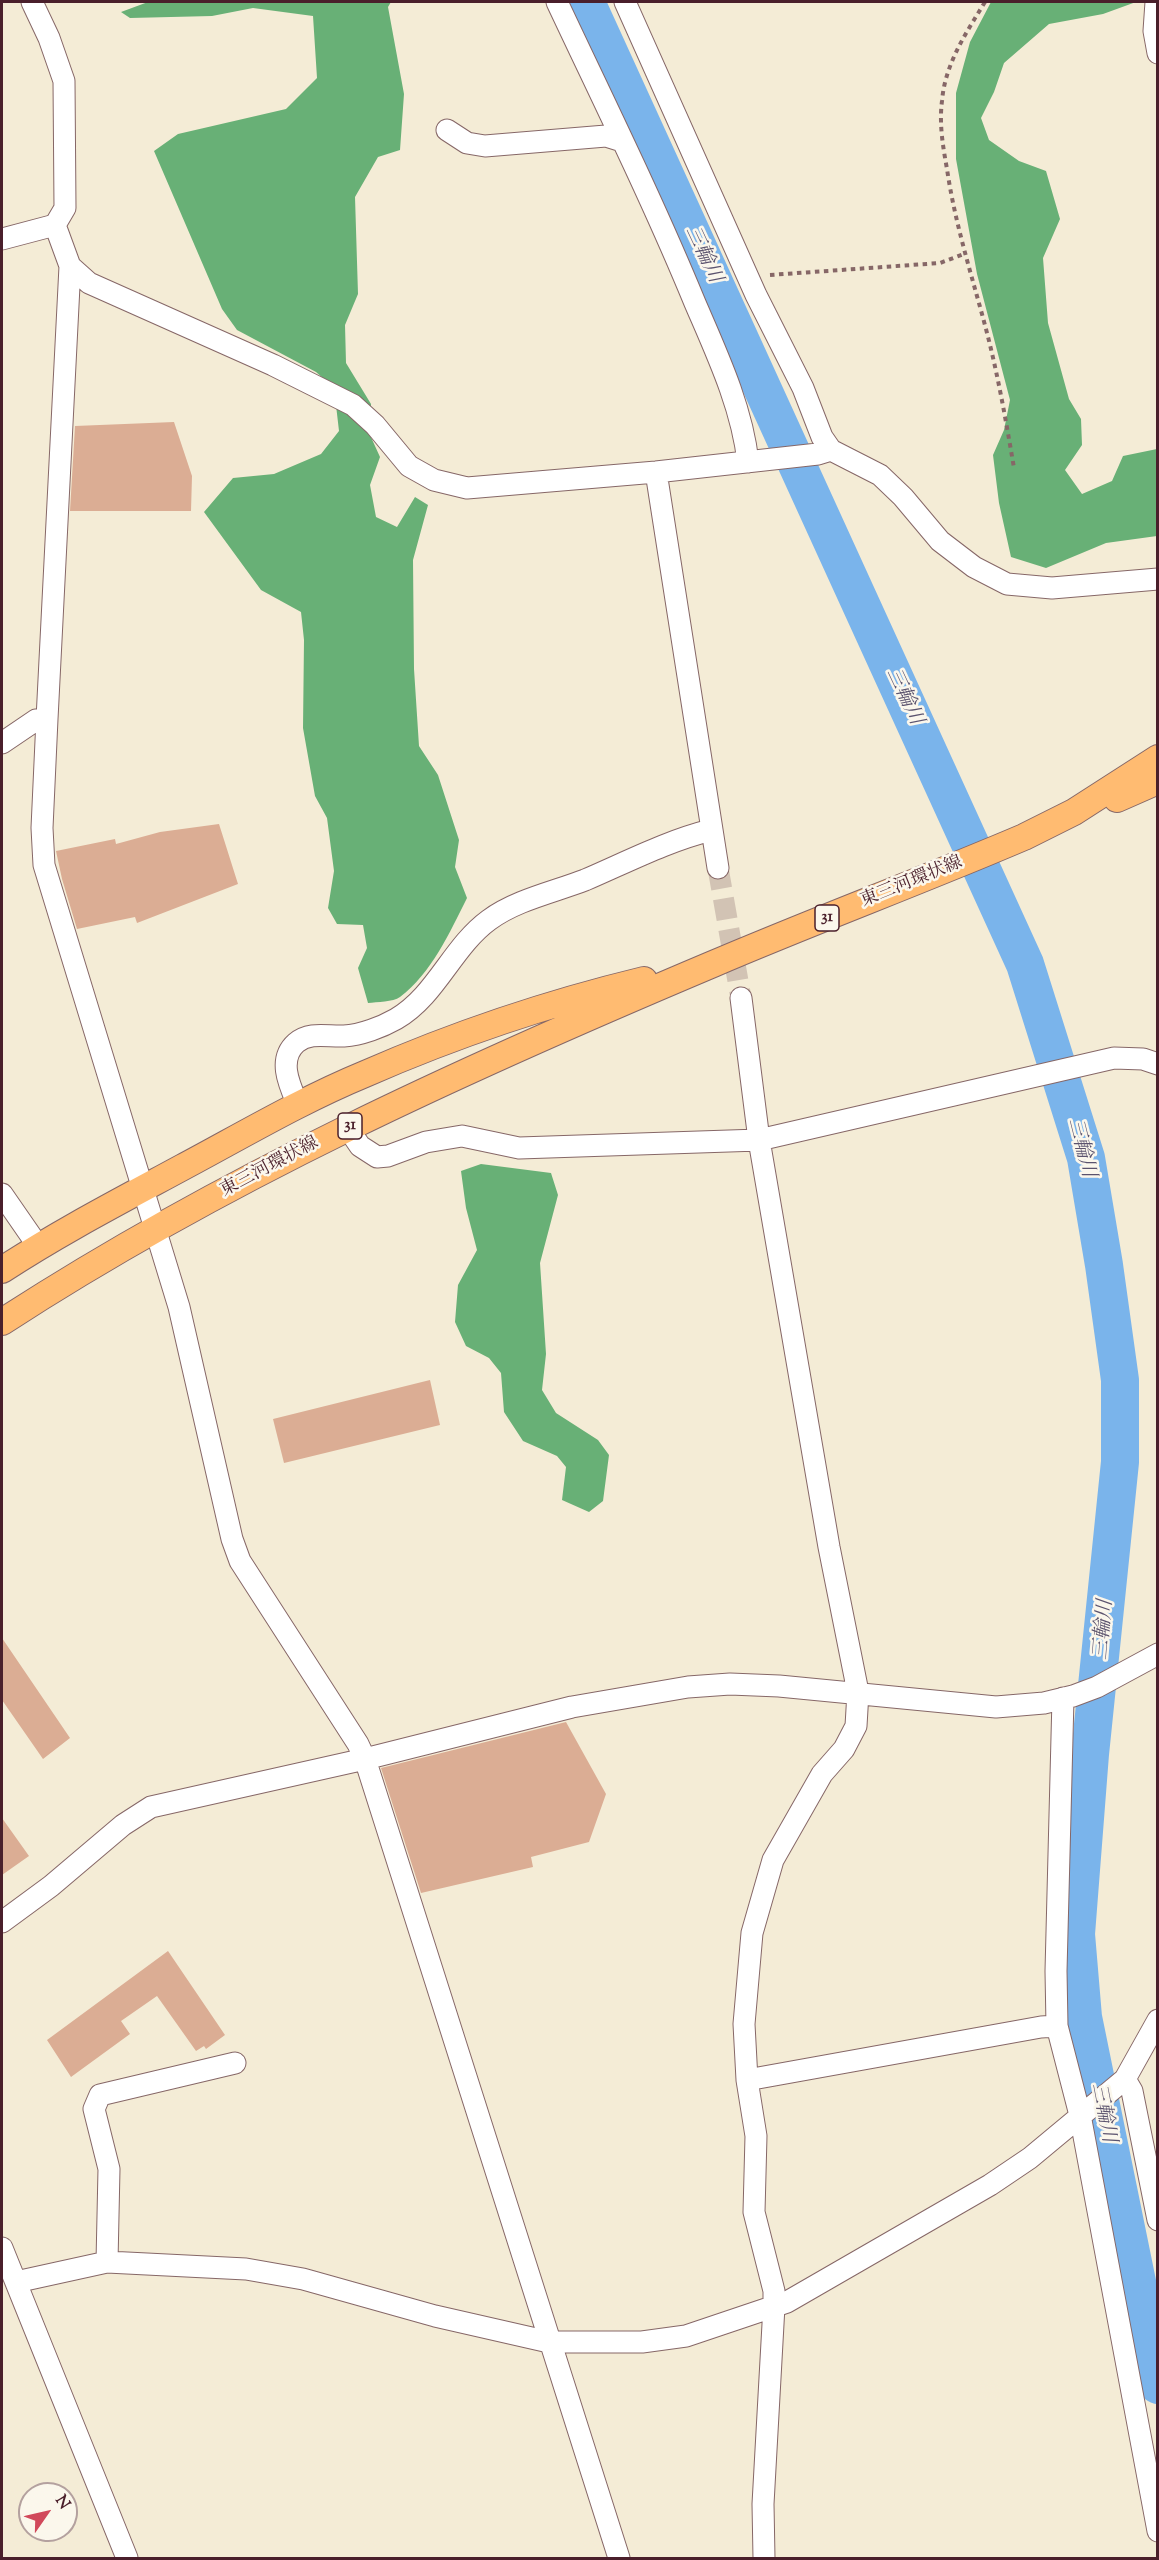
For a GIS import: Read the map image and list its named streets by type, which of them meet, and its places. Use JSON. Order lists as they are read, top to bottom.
{
  "streets": {
    "main road": ["東三河環状線", "31"]
  },
  "water": ["三輪川"],
  "north": "top right"
}
